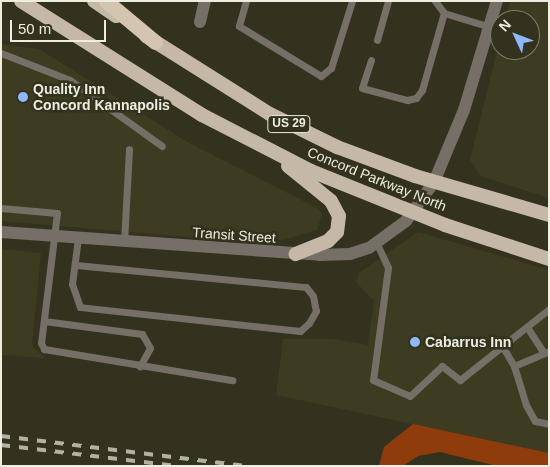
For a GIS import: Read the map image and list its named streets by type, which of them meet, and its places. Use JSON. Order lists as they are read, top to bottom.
{
  "streets": {
    "highway": ["US 29", "Concord Parkway North"],
    "street": ["Transit Street"]
  },
  "crossings": [
    ["Concord Parkway North", "Transit Street"]
  ],
  "places": ["Quality Inn Concord Kannapolis", "Cabarrus Inn"],
  "scale_bar": "50 m",
  "north": "top left"
}
